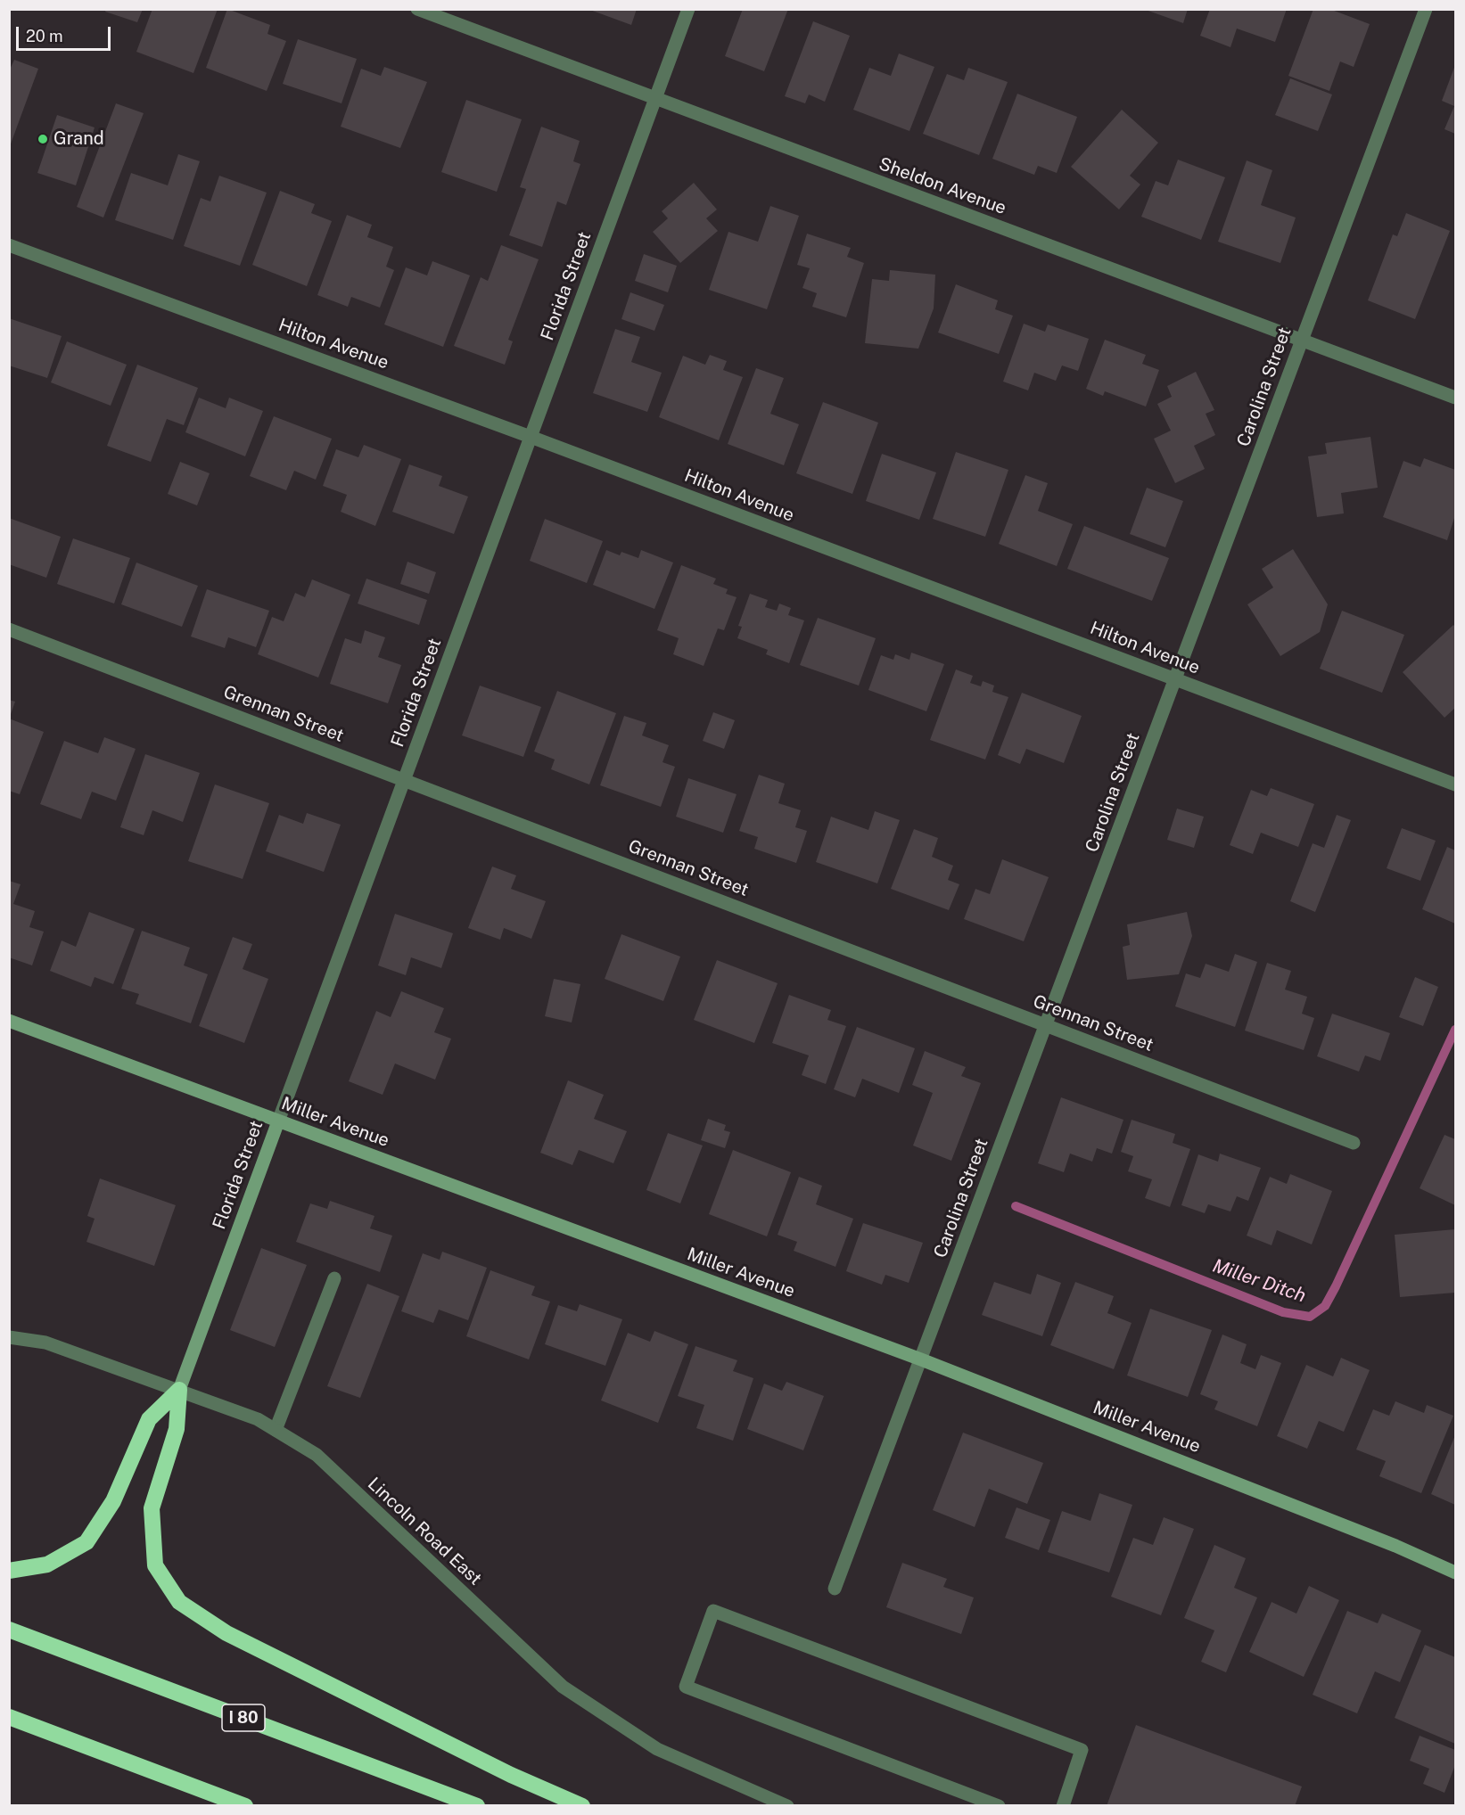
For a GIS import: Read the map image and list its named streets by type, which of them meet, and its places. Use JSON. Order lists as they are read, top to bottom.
{
  "streets": {
    "highway": ["I 80"],
    "street": [
      "Sheldon Avenue",
      "Florida Street",
      "Hilton Avenue",
      "Carolina Street",
      "Grennan Street",
      "Miller Avenue",
      "Lincoln Road East"
    ]
  },
  "crossings": [
    ["Sheldon Avenue", "Florida Street"],
    ["Sheldon Avenue", "Carolina Street"],
    ["Florida Street", "Hilton Avenue"],
    ["Florida Street", "Grennan Street"],
    ["Florida Street", "Miller Avenue"],
    ["Florida Street", "Lincoln Road East"],
    ["Hilton Avenue", "Carolina Street"],
    ["Carolina Street", "Grennan Street"],
    ["Carolina Street", "Miller Avenue"]
  ],
  "water": ["Miller Ditch"],
  "places": ["Grand"],
  "scale_bar": "20 m"
}
